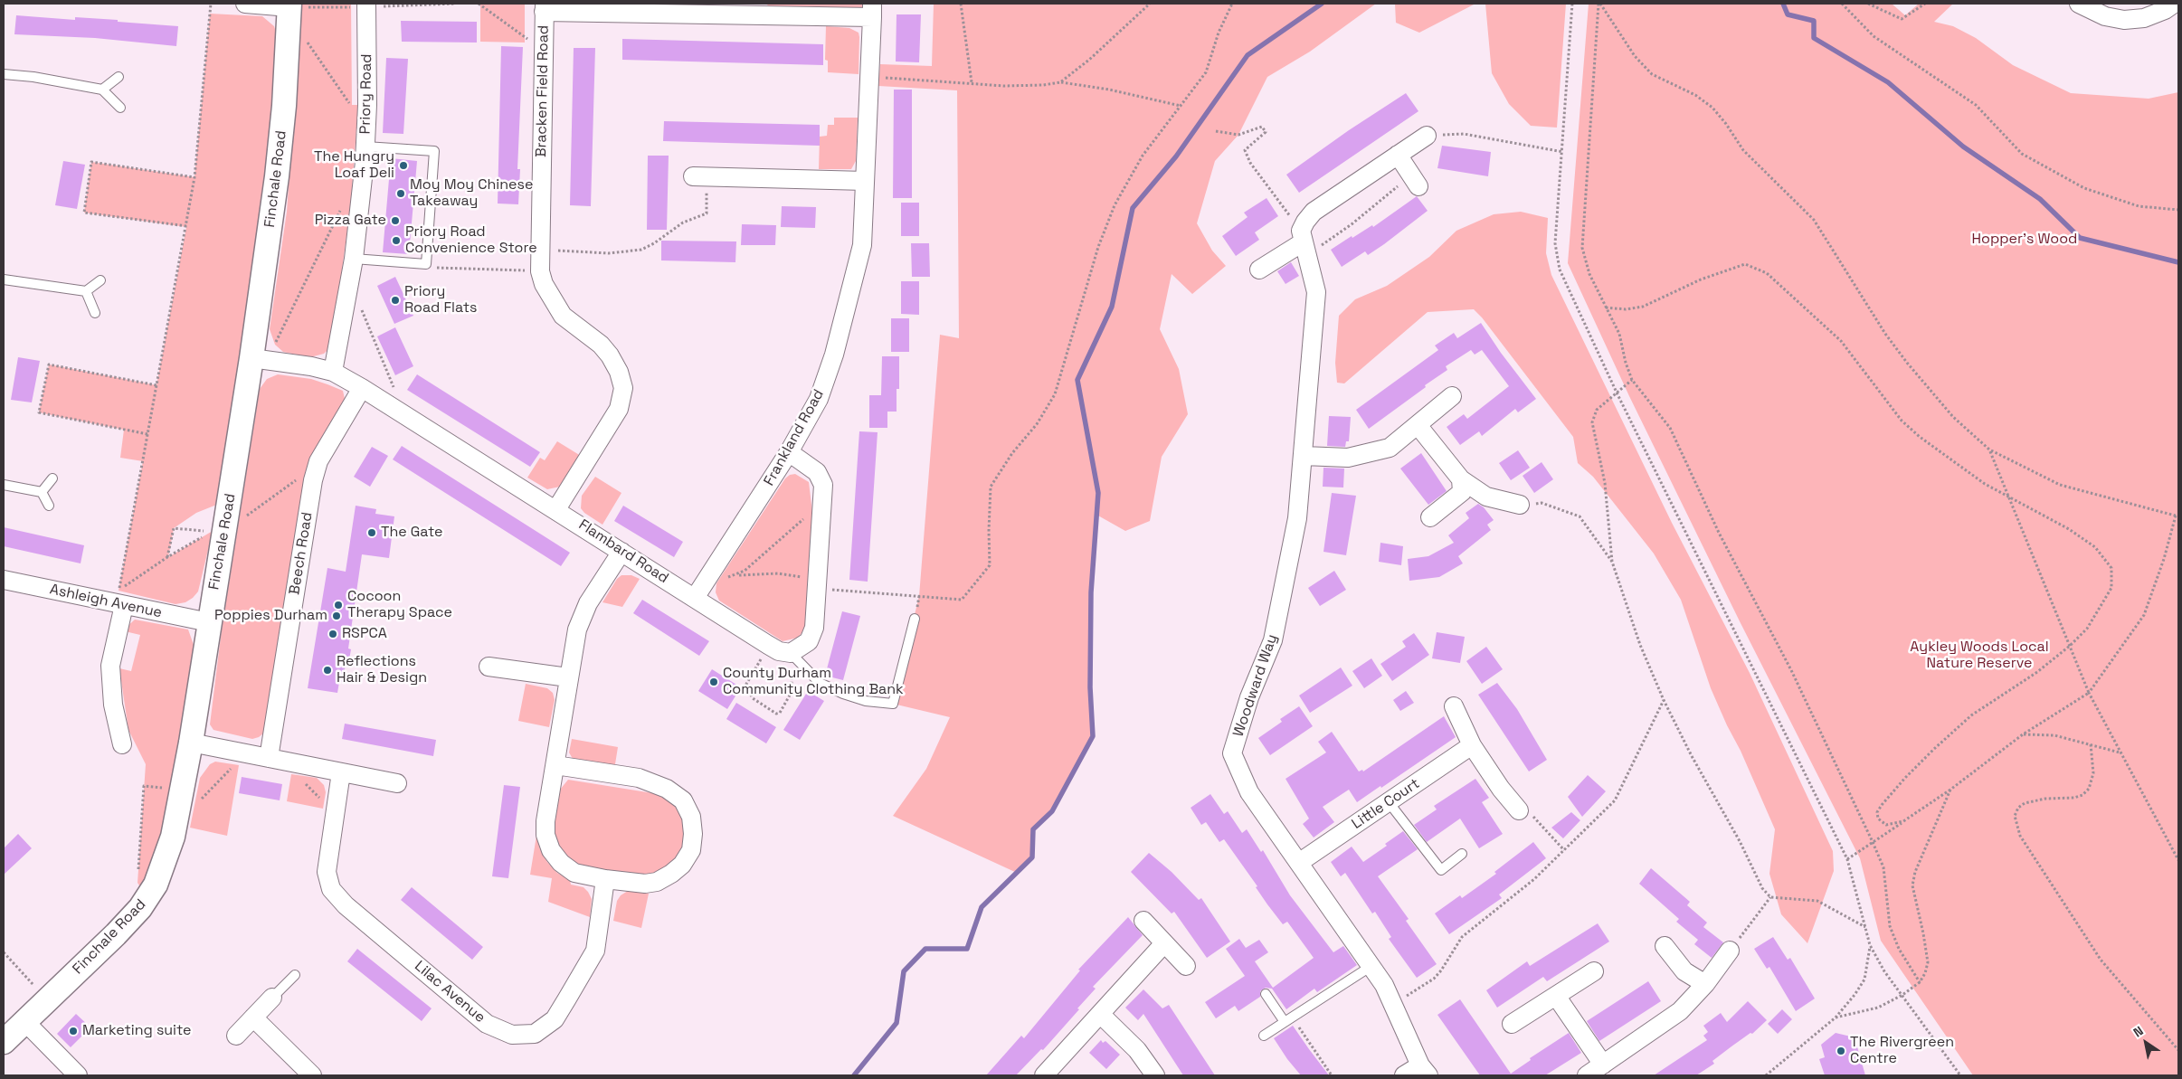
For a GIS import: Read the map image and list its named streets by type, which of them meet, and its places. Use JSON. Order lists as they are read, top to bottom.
{
  "streets": {
    "street": [
      "Bracken Field Road",
      "Priory Road",
      "Finchale Road",
      "Frankland Road",
      "Flambard Road",
      "Beech Road",
      "Ashleigh Avenue",
      "Woodward Way",
      "Little Court",
      "Lilac Avenue"
    ]
  },
  "crossings": [
    ["Bracken Field Road", "Flambard Road"],
    ["Priory Road", "Flambard Road"],
    ["Finchale Road", "Flambard Road"],
    ["Finchale Road", "Ashleigh Avenue"],
    ["Frankland Road", "Flambard Road"],
    ["Flambard Road", "Beech Road"],
    ["Woodward Way", "Little Court"]
  ],
  "parks": ["Hopper's Wood", "Aykley Woods Local Nature Reserve"],
  "places": [
    "The Hungry Loaf Deli",
    "Moy Moy Chinese Takeaway",
    "Pizza Gate",
    "Priory Road Convenience Store",
    "Priory Road Flats",
    "The Gate",
    "Cocoon Therapy Space",
    "Poppies Durham",
    "RSPCA",
    "Reflections Hair & Design",
    "County Durham Community Clothing Bank",
    "Marketing suite",
    "The Rivergreen Centre"
  ],
  "north": "top left"
}
